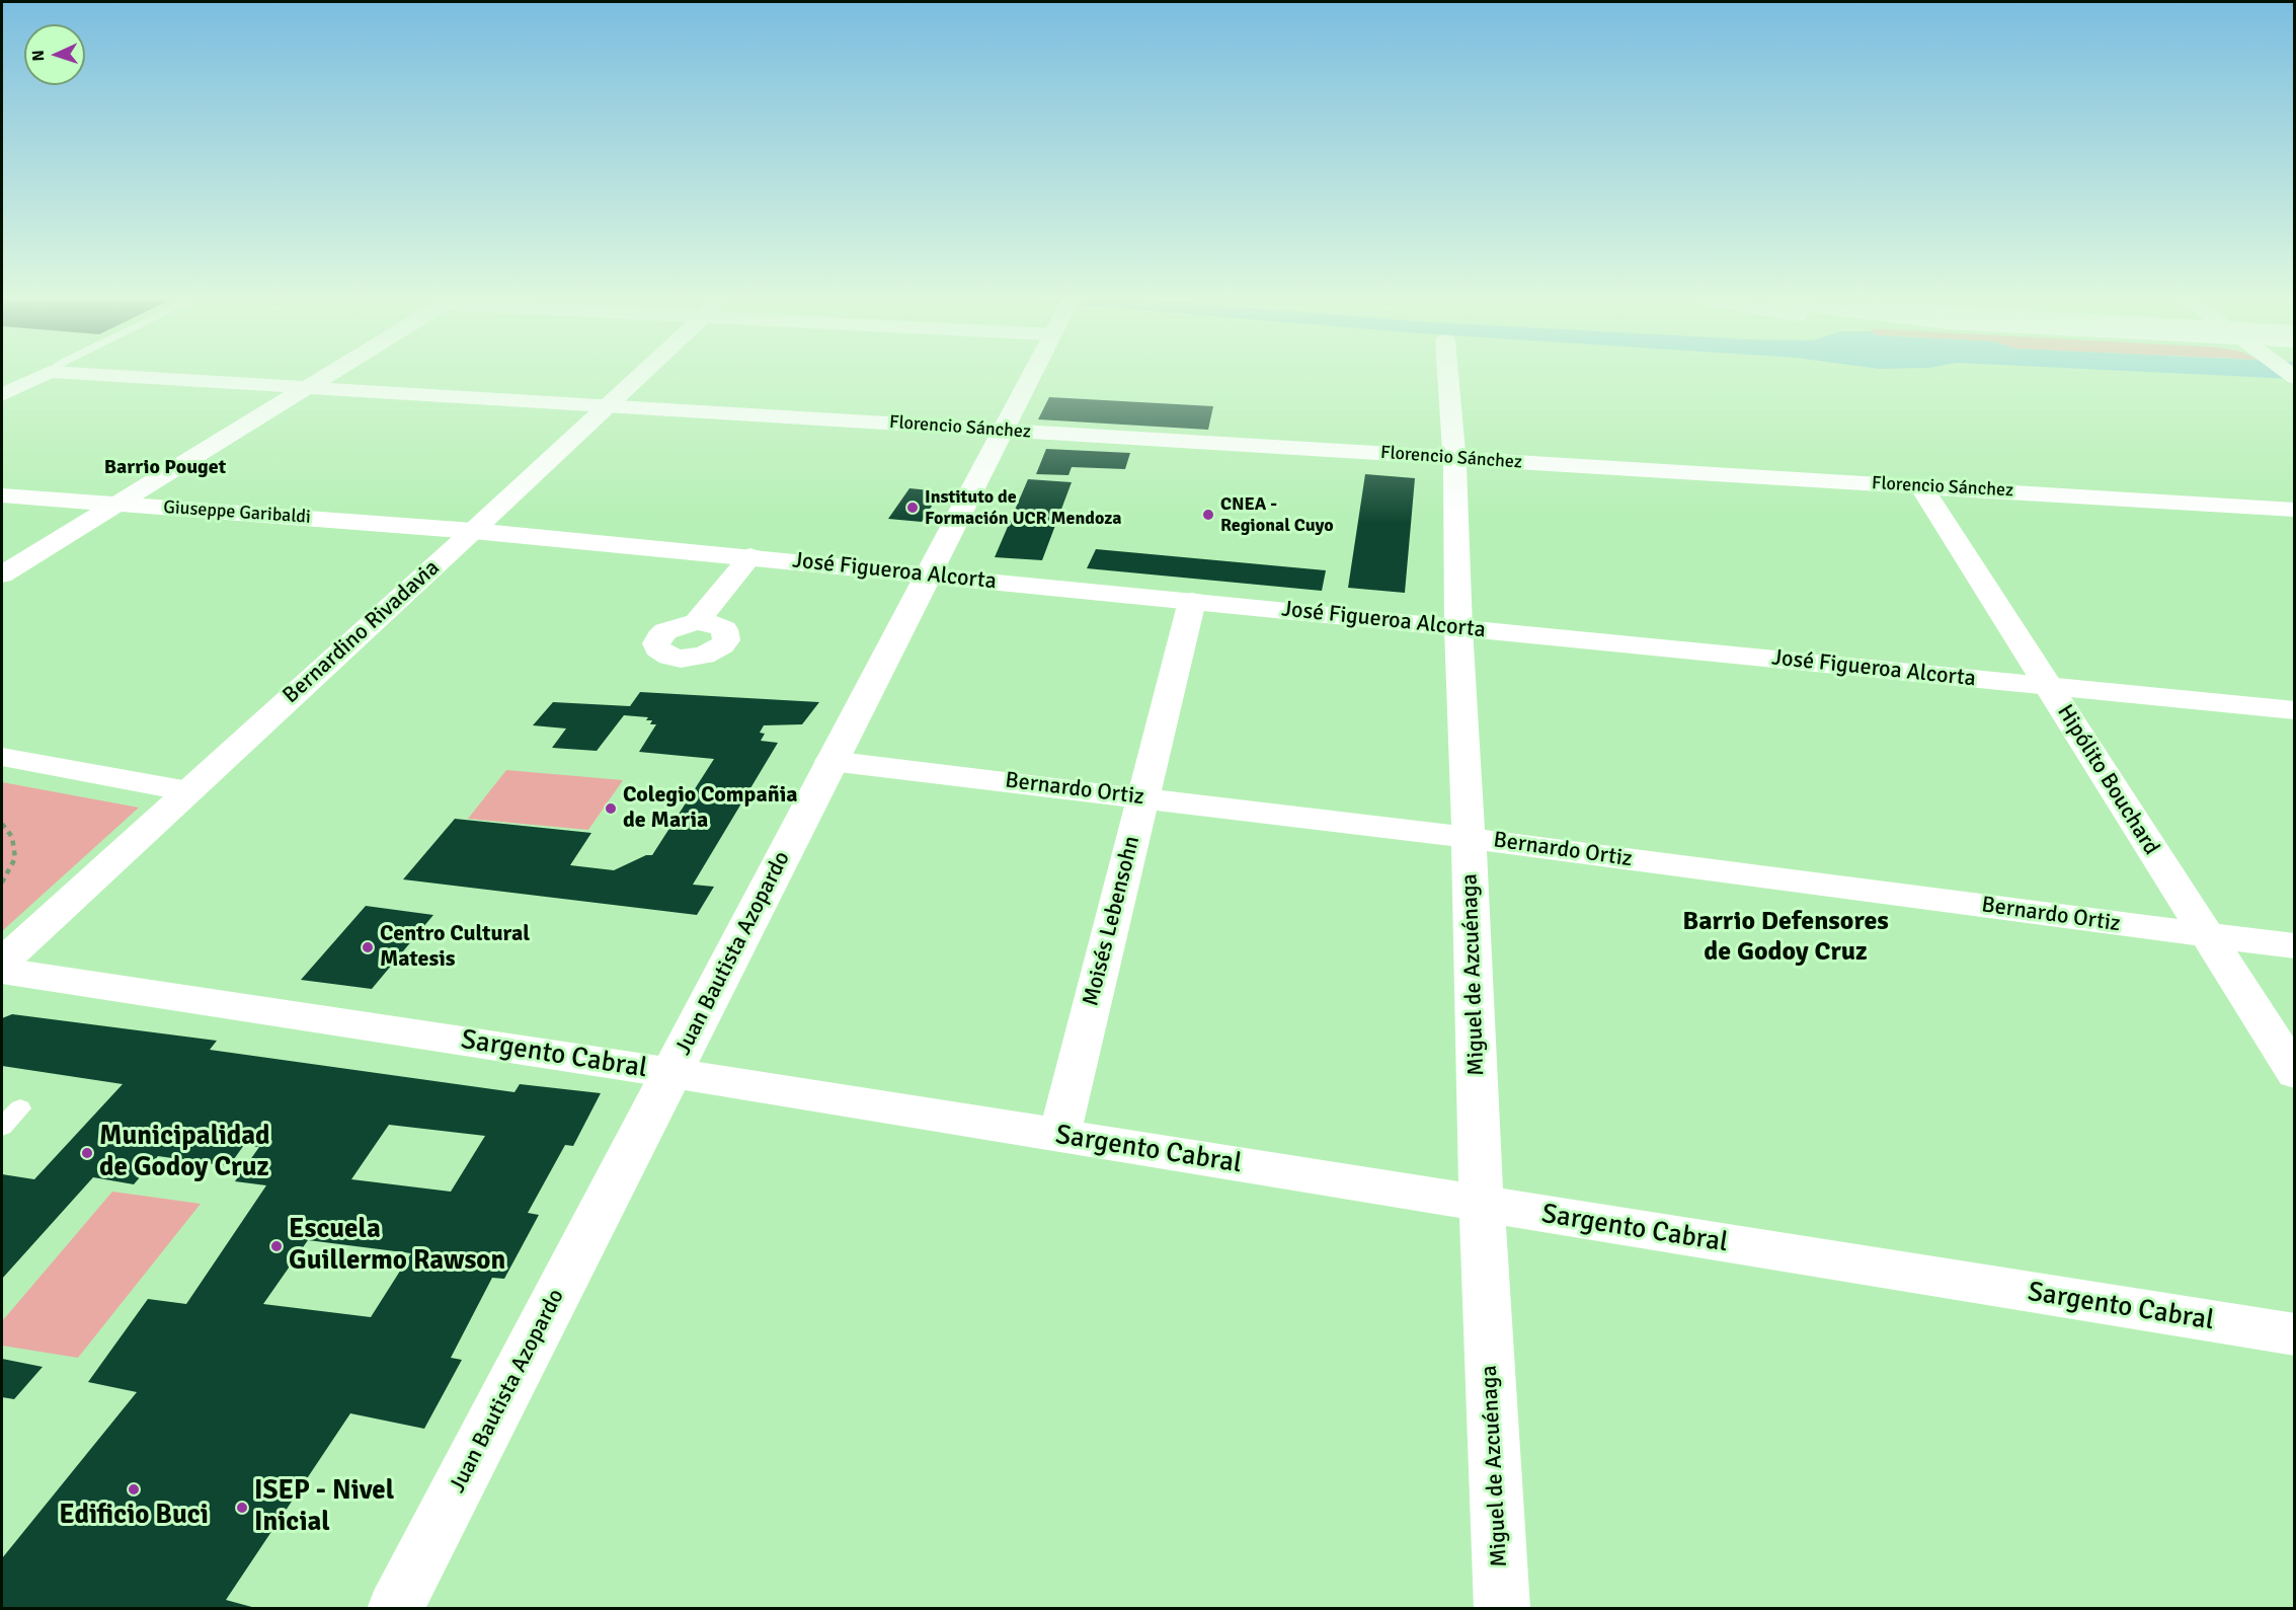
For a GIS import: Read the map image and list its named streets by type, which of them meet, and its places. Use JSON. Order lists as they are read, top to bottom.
{
  "streets": {
    "street": [
      "Florencio Sánchez",
      "Giuseppe Garibaldi",
      "José Figueroa Alcorta",
      "Bernardino Rivadavia",
      "Hipólito Bouchard",
      "Bernardo Ortiz",
      "Moisés Lebensohn",
      "Juan Bautista Azopardo",
      "Miguel de Azcuénaga",
      "Sargento Cabral"
    ]
  },
  "crossings": [
    ["Florencio Sánchez", "Bernardino Rivadavia"],
    ["Florencio Sánchez", "Hipólito Bouchard"],
    ["Florencio Sánchez", "Juan Bautista Azopardo"],
    ["Florencio Sánchez", "Miguel de Azcuénaga"],
    ["Giuseppe Garibaldi", "José Figueroa Alcorta"],
    ["Giuseppe Garibaldi", "Bernardino Rivadavia"],
    ["José Figueroa Alcorta", "Bernardino Rivadavia"],
    ["José Figueroa Alcorta", "Hipólito Bouchard"],
    ["José Figueroa Alcorta", "Moisés Lebensohn"],
    ["José Figueroa Alcorta", "Juan Bautista Azopardo"],
    ["José Figueroa Alcorta", "Miguel de Azcuénaga"],
    ["Hipólito Bouchard", "Bernardo Ortiz"],
    ["Bernardo Ortiz", "Moisés Lebensohn"],
    ["Bernardo Ortiz", "Juan Bautista Azopardo"],
    ["Bernardo Ortiz", "Miguel de Azcuénaga"],
    ["Moisés Lebensohn", "Sargento Cabral"],
    ["Juan Bautista Azopardo", "Sargento Cabral"],
    ["Miguel de Azcuénaga", "Sargento Cabral"]
  ],
  "districts": ["Barrio Pouget", "Barrio Defensores de Godoy Cruz"],
  "places": [
    "Instituto de Formación UCR Mendoza",
    "CNEA - Regional Cuyo",
    "Colegio Compañia de Maria",
    "Centro Cultural Matesis",
    "Municipalidad de Godoy Cruz",
    "Escuela Guillermo Rawson",
    "Edificio Buci",
    "ISEP - Nivel Inicial"
  ],
  "north": "left"
}
